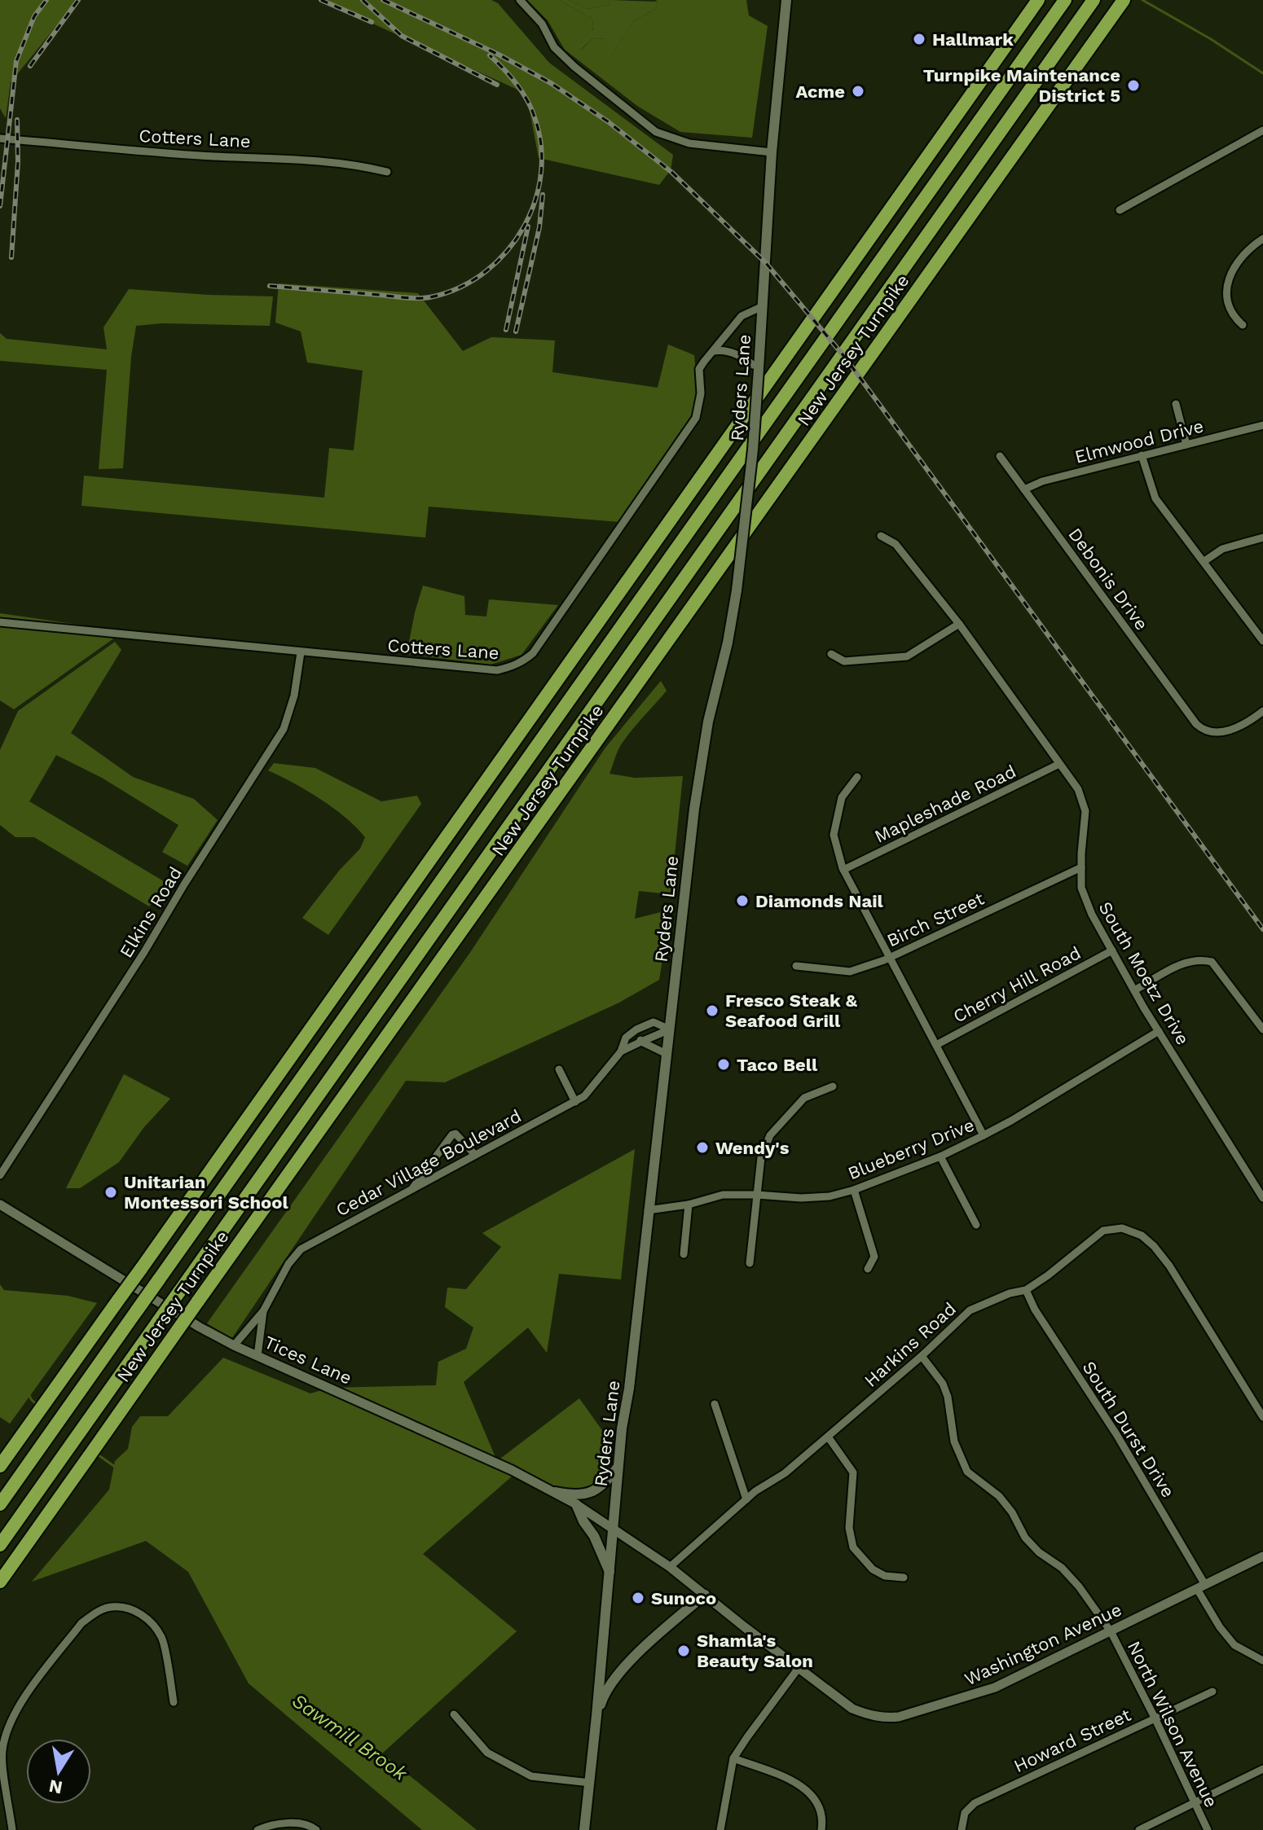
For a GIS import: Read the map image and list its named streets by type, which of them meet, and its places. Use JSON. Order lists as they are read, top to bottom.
{
  "streets": {
    "highway": ["New Jersey Turnpike"],
    "main road": ["Ryders Lane"],
    "street": [
      "Cotters Lane",
      "Elmwood Drive",
      "Debonis Drive",
      "Mapleshade Road",
      "Elkins Road",
      "Birch Street",
      "South Moetz Drive",
      "Cherry Hill Road",
      "Blueberry Drive",
      "Cedar Village Boulevard",
      "Harkins Road",
      "Tices Lane",
      "South Durst Drive",
      "Washington Avenue",
      "North Wilson Avenue",
      "Howard Street"
    ]
  },
  "crossings": [
    ["Cotters Lane", "Ryders Lane"],
    ["Cotters Lane", "Elkins Road"],
    ["Ryders Lane", "Blueberry Drive"],
    ["Ryders Lane", "Cedar Village Boulevard"],
    ["Ryders Lane", "Tices Lane"],
    ["Ryders Lane", "Washington Avenue"],
    ["Elmwood Drive", "Debonis Drive"],
    ["Mapleshade Road", "South Moetz Drive"],
    ["Birch Street", "South Moetz Drive"],
    ["South Moetz Drive", "Cherry Hill Road"],
    ["South Moetz Drive", "Blueberry Drive"],
    ["Cedar Village Boulevard", "Tices Lane"],
    ["Harkins Road", "South Durst Drive"],
    ["Harkins Road", "Washington Avenue"],
    ["Harkins Road", "North Wilson Avenue"],
    ["Tices Lane", "Washington Avenue"],
    ["South Durst Drive", "Washington Avenue"],
    ["Washington Avenue", "North Wilson Avenue"],
    ["North Wilson Avenue", "Howard Street"]
  ],
  "water": ["Sawmill Brook"],
  "places": [
    "Hallmark",
    "Turnpike Maintenance District 5",
    "Acme",
    "Diamonds Nail",
    "Fresco Steak & Seafood Grill",
    "Taco Bell",
    "Wendy's",
    "Unitarian Montessori School",
    "Sunoco",
    "Shamla's Beauty Salon"
  ],
  "north": "bottom"
}
